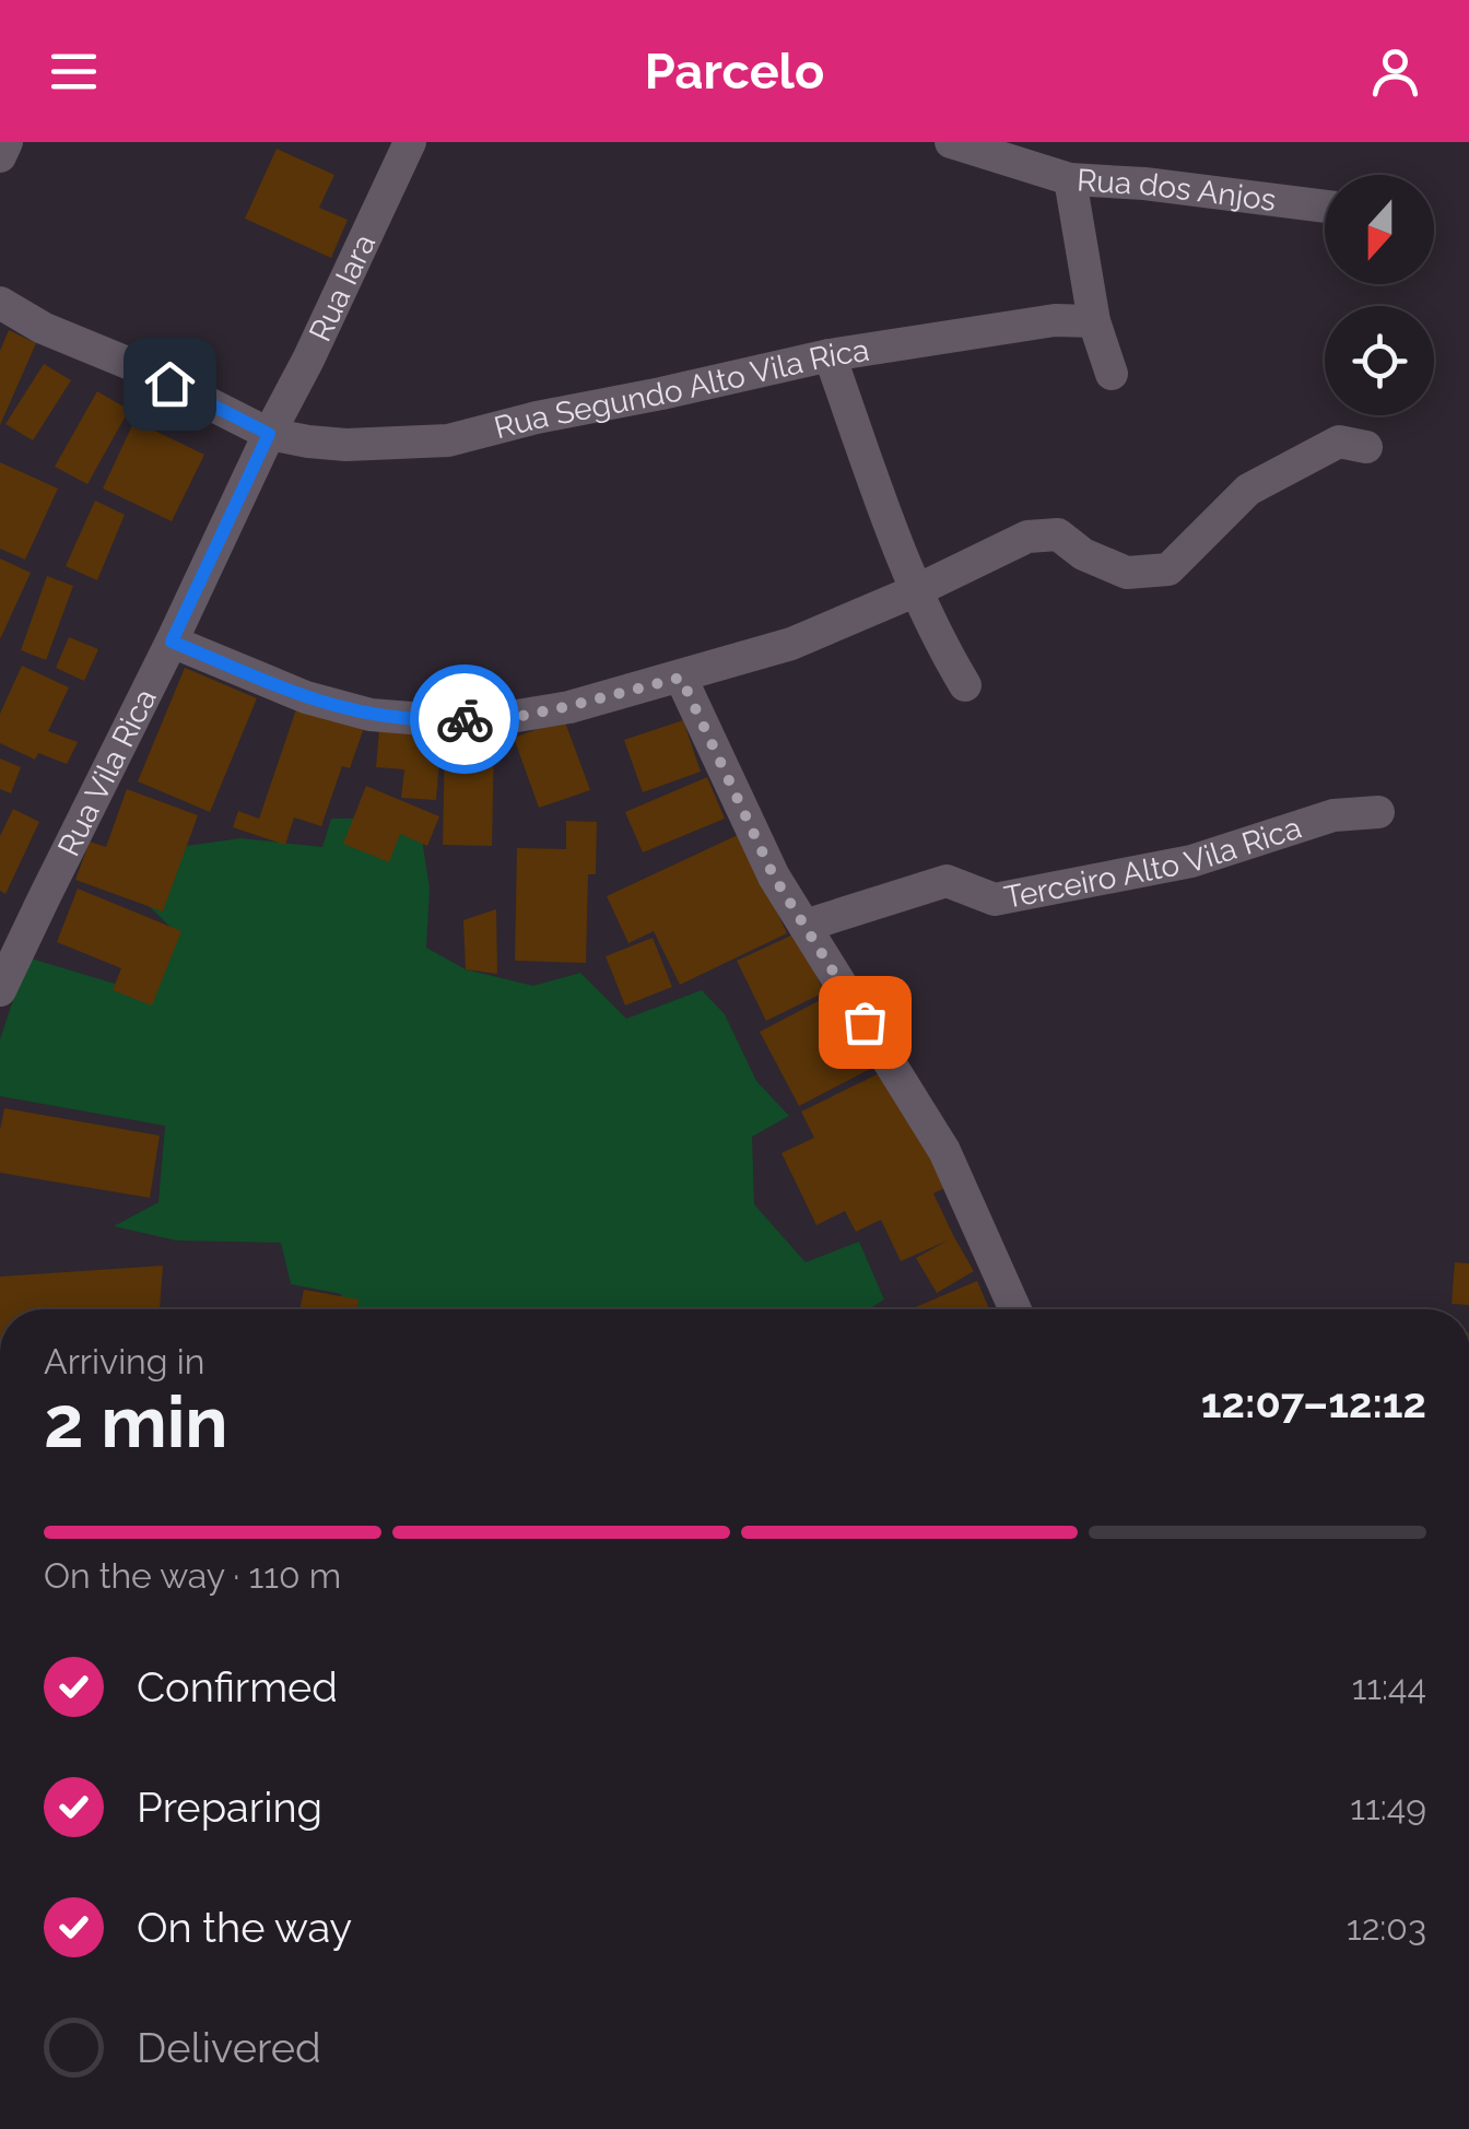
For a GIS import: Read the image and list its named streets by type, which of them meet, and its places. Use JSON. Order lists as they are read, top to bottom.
{
  "streets": {
    "street": [
      "Rua dos Anjos",
      "Rua Iara",
      "Rua Segundo Alto Vila Rica",
      "Rua Vila Rica",
      "Terceiro Alto Vila Rica"
    ]
  },
  "crossings": [
    ["Rua Iara", "Rua Segundo Alto Vila Rica"],
    ["Rua Iara", "Rua Vila Rica"],
    ["Rua Segundo Alto Vila Rica", "Rua Vila Rica"]
  ],
  "north": "bottom",
  "page": {
    "header": "Parcelo",
    "heading": ["2 min", "Arriving in", "12:07–12:12"],
    "bar": "On the way · 110 m",
    "list": [
      ["Confirmed", "11:44"],
      ["Preparing", "11:49"],
      ["On the way", "12:03"],
      "Delivered"
    ]
  }
}
